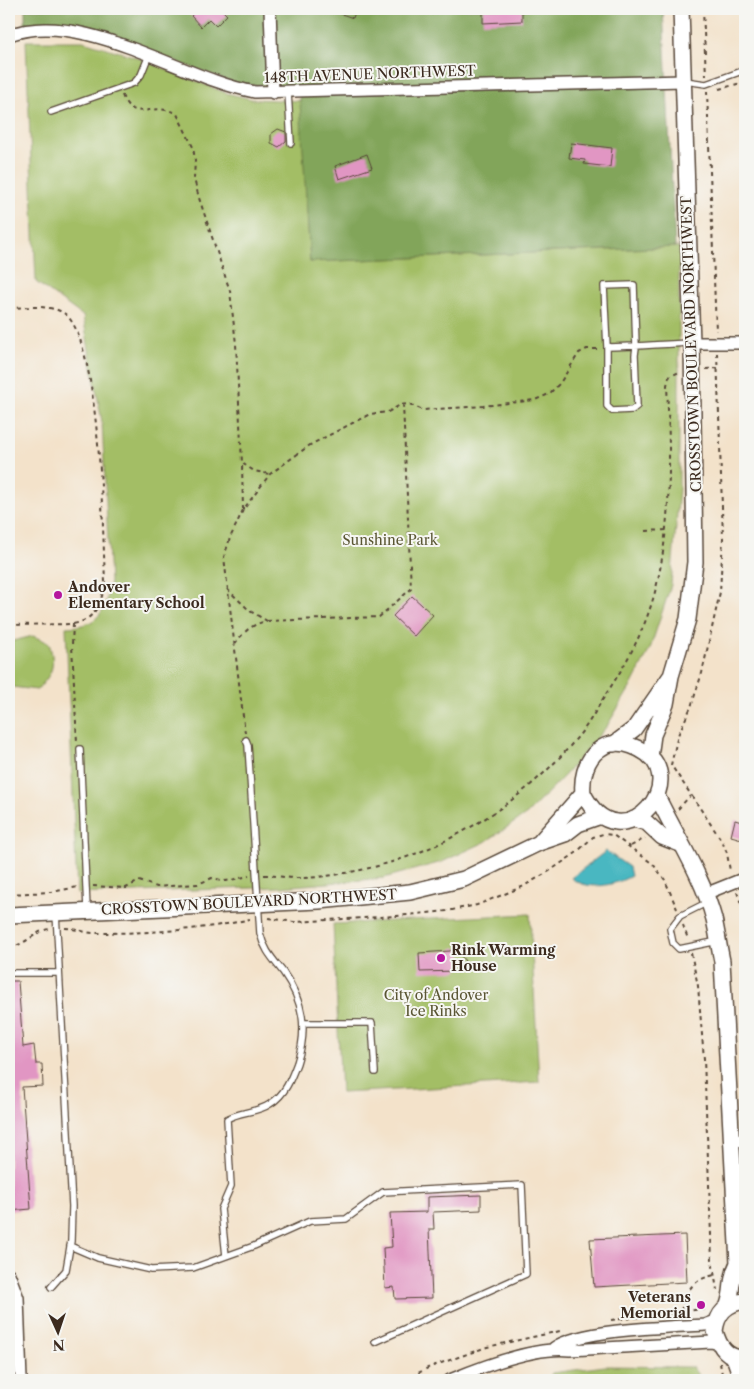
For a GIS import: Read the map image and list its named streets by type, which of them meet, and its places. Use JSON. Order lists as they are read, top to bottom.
{
  "streets": {
    "street": ["148TH AVENUE NORTHWEST", "CROSSTOWN BOULEVARD NORTHWEST"]
  },
  "crossings": [
    ["148TH AVENUE NORTHWEST", "CROSSTOWN BOULEVARD NORTHWEST"]
  ],
  "parks": ["Sunshine Park", "City of Andover Ice Rinks"],
  "places": ["Andover Elementary School", "Rink Warming House", "Veterans Memorial"],
  "north": "bottom"
}
